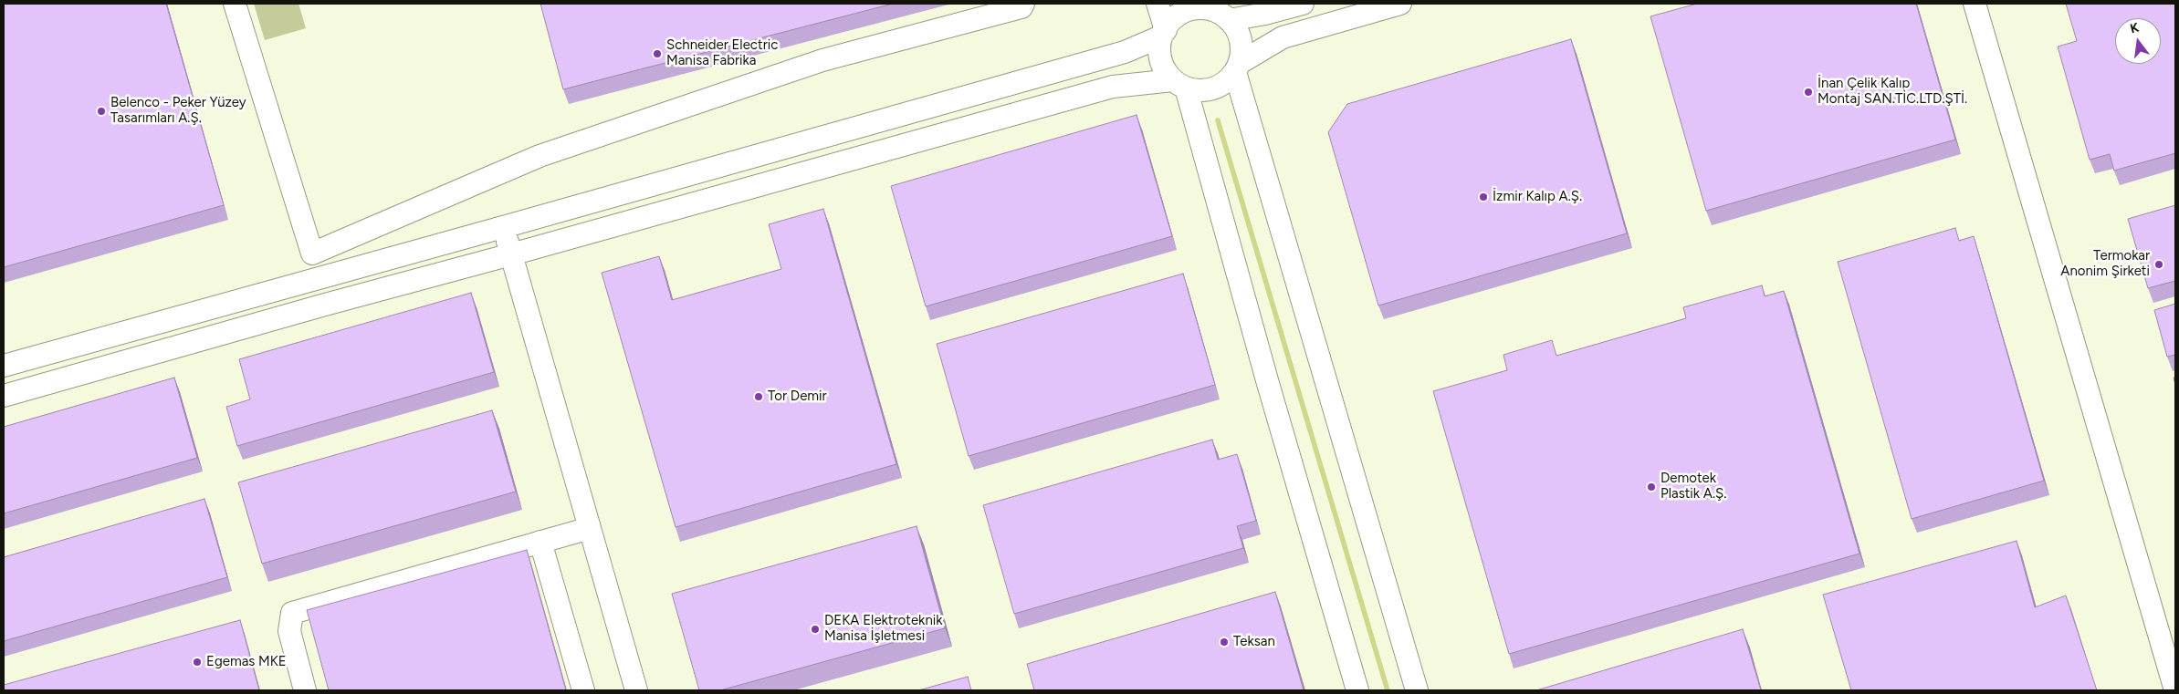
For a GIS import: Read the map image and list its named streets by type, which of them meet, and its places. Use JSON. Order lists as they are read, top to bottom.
{
  "places": [
    "Schneider Electric Manisa Fabrika",
    "İnan Çelik Kalıp Montaj SAN.TİC.LTD.ŞTİ.",
    "Belenco - Peker Yüzey Tasarımları A.Ş.",
    "İzmir Kalıp A.Ş.",
    "Termokar Anonim Şirketi",
    "Tor Demir",
    "Demotek Plastik A.Ş.",
    "DEKA Elektroteknik Manisa İşletmesi",
    "Teksan",
    "Egemas MKE"
  ],
  "north": "top"
}
